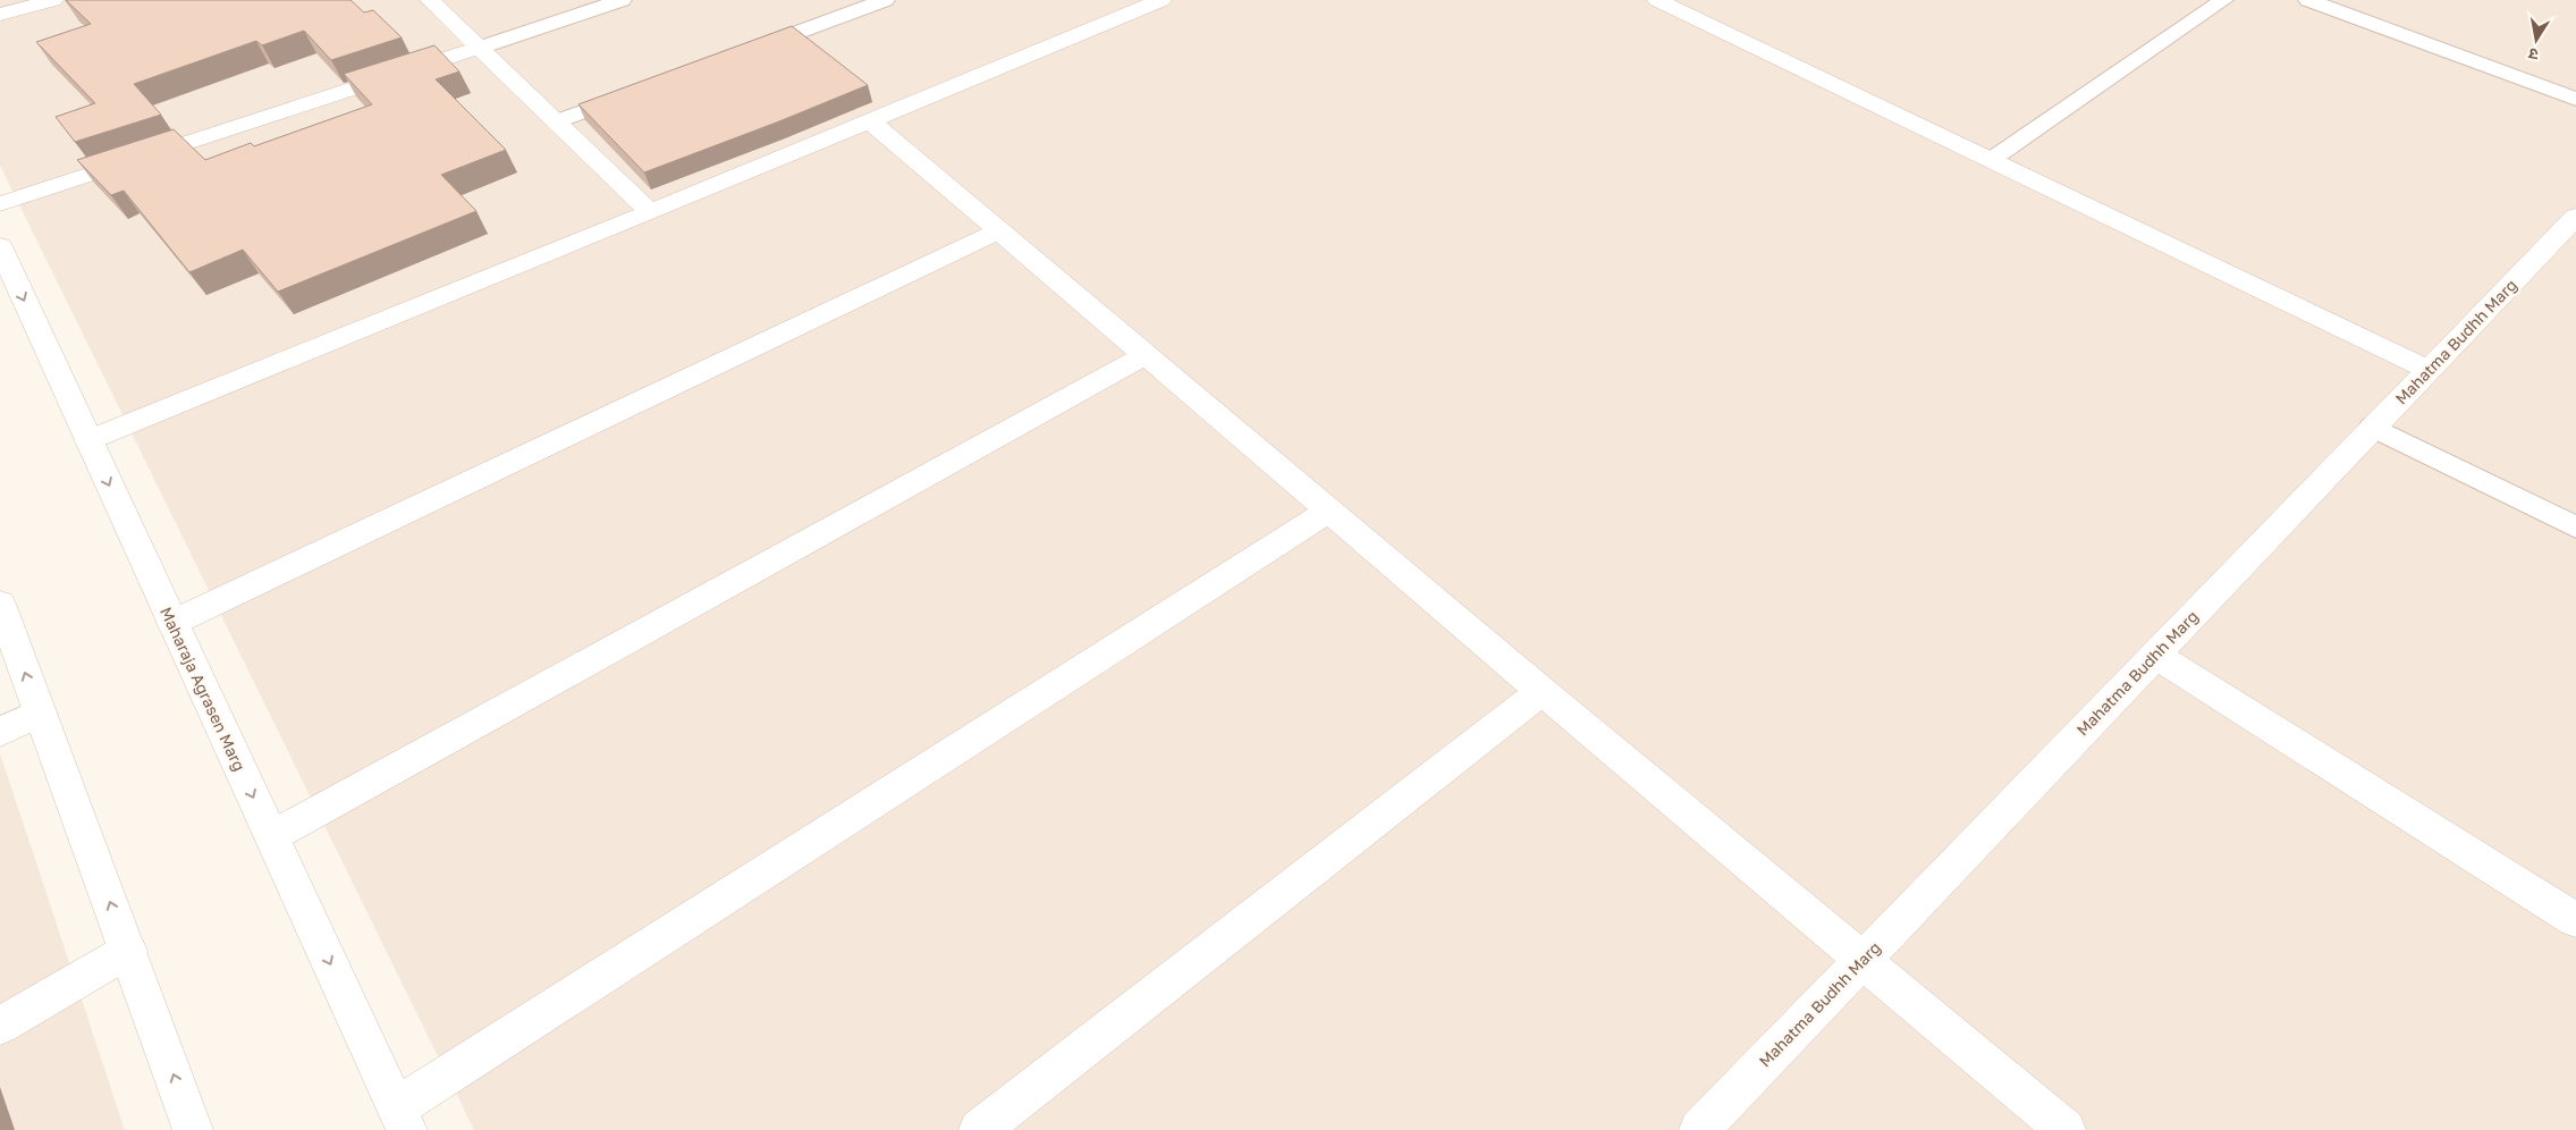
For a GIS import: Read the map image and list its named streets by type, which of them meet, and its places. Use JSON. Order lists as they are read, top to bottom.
{
  "streets": {
    "street": ["Mahatma Budhh Marg", "Maharaja Agrasen Marg"]
  },
  "north": "bottom"
}
